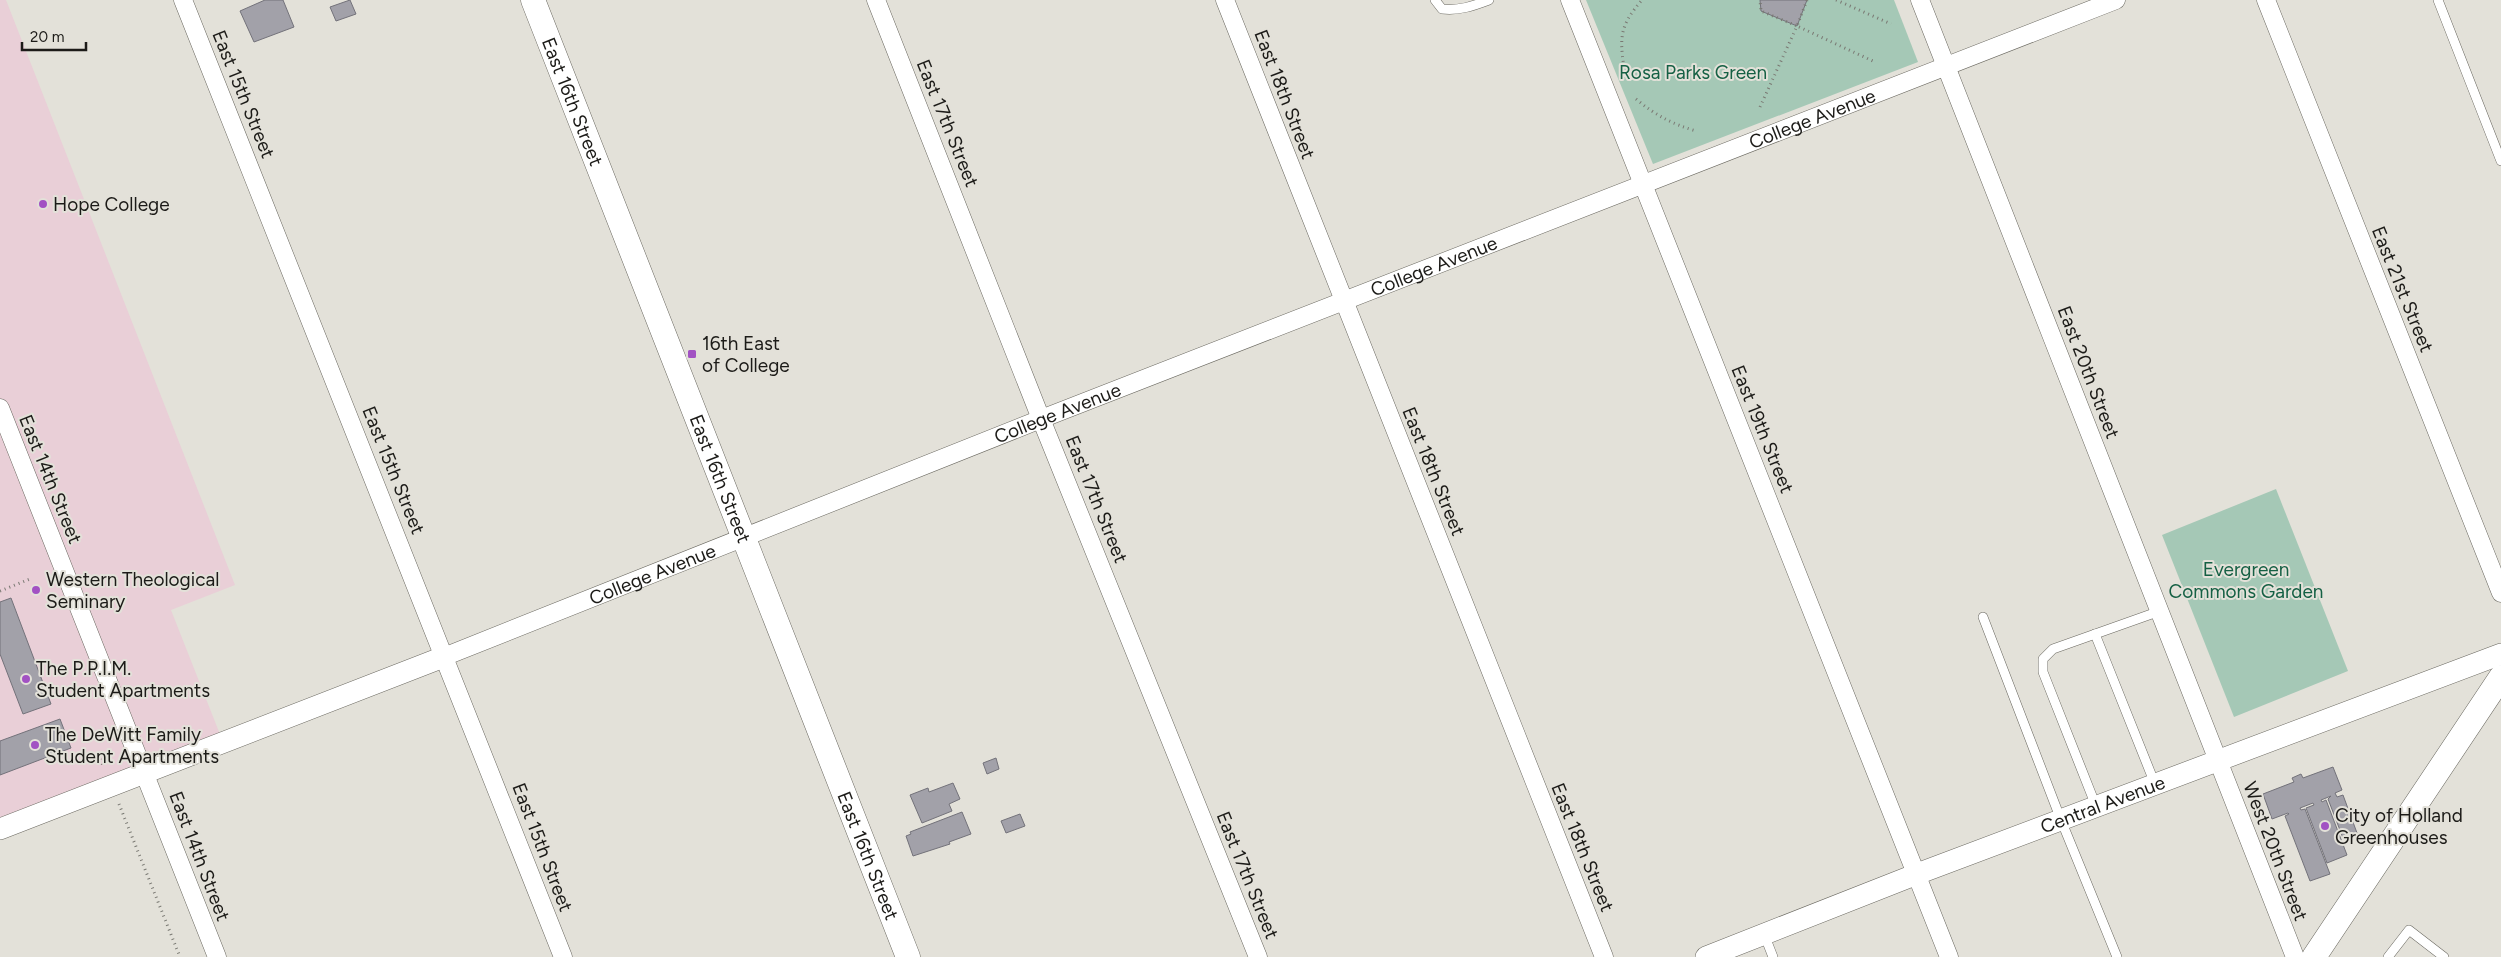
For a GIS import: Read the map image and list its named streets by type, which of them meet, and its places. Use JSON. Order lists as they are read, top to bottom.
{
  "streets": {
    "main road": ["East 16th Street"],
    "street": [
      "East 15th Street",
      "East 18th Street",
      "College Avenue",
      "East 17th Street",
      "East 21st Street",
      "East 20th Street",
      "East 19th Street",
      "East 14th Street",
      "Central Avenue",
      "West 20th Street"
    ]
  },
  "crossings": [
    ["East 15th Street", "College Avenue"],
    ["East 18th Street", "College Avenue"],
    ["East 16th Street", "College Avenue"],
    ["College Avenue", "East 17th Street"],
    ["College Avenue", "East 20th Street"],
    ["College Avenue", "East 19th Street"],
    ["College Avenue", "East 14th Street"],
    ["East 20th Street", "Central Avenue"],
    ["East 20th Street", "West 20th Street"],
    ["East 19th Street", "Central Avenue"],
    ["Central Avenue", "West 20th Street"]
  ],
  "parks": ["Rosa Parks Green", "Evergreen Commons Garden"],
  "places": {
    "other": [
      "Hope College",
      "Western Theological Seminary",
      "The P.P.I.M. Student Apartments",
      "The DeWitt Family Student Apartments",
      "City of Holland Greenhouses"
    ],
    "transit": ["16th East of College"]
  },
  "scale_bar": "20 m"
}
